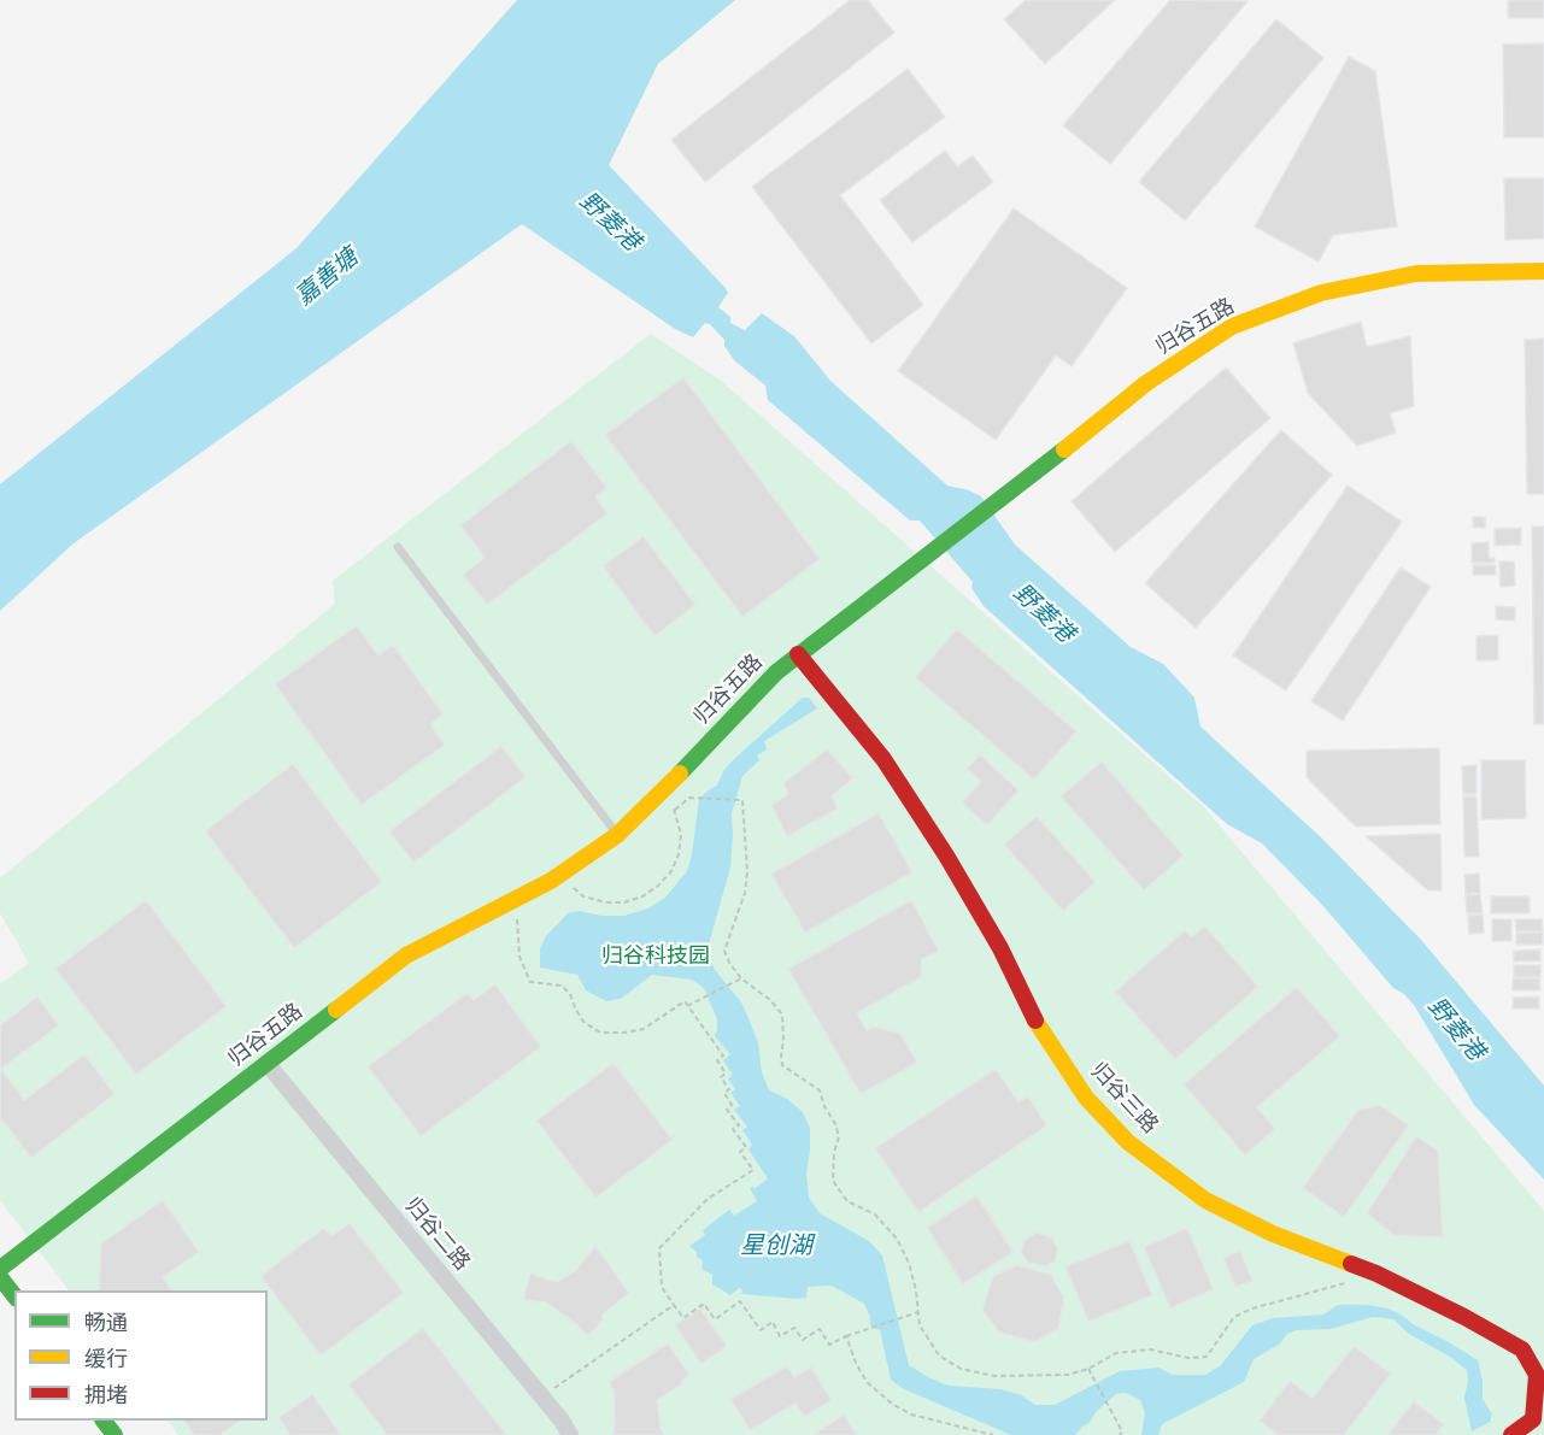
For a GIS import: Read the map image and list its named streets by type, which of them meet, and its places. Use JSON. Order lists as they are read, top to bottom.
{
  "streets": {
    "street": ["归谷五路", "归谷三路", "归谷二路"]
  },
  "crossings": [
    ["归谷五路", "归谷三路"],
    ["归谷五路", "归谷二路"]
  ],
  "water": ["野菱港", "嘉善塘", "星创湖"],
  "parks": ["归谷科技园"],
  "legend": ["畅通", "缓行", "拥堵"]
}
